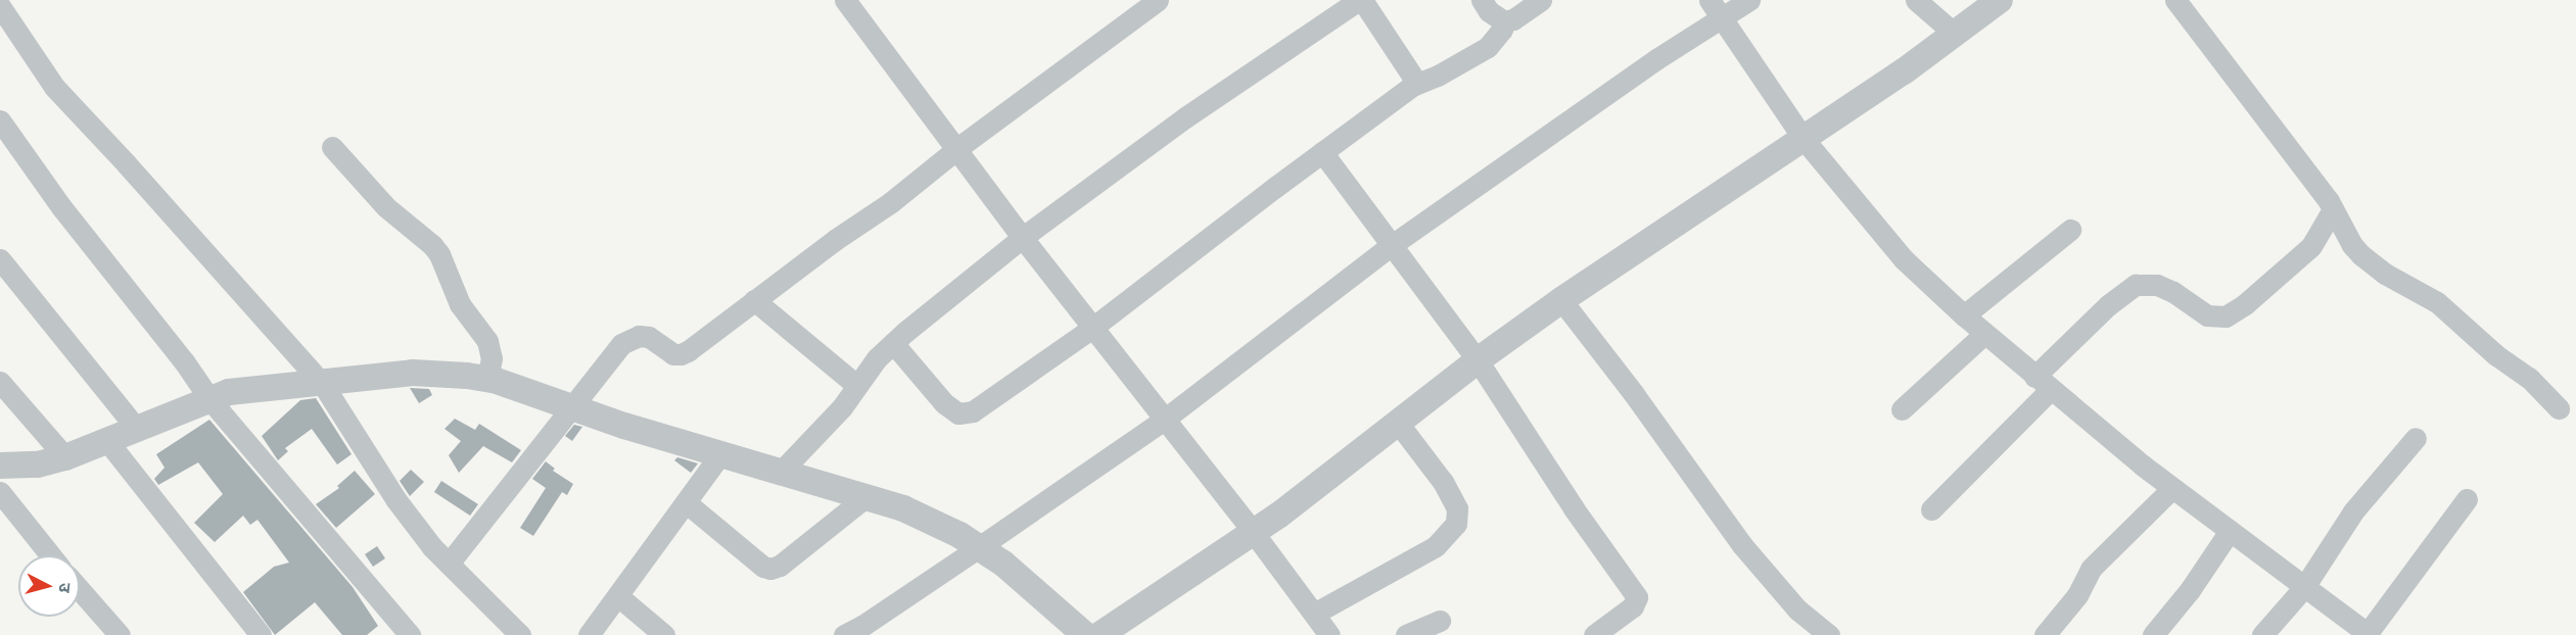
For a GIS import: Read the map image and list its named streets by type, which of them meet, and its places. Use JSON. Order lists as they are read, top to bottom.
{
  "north": "right"
}
